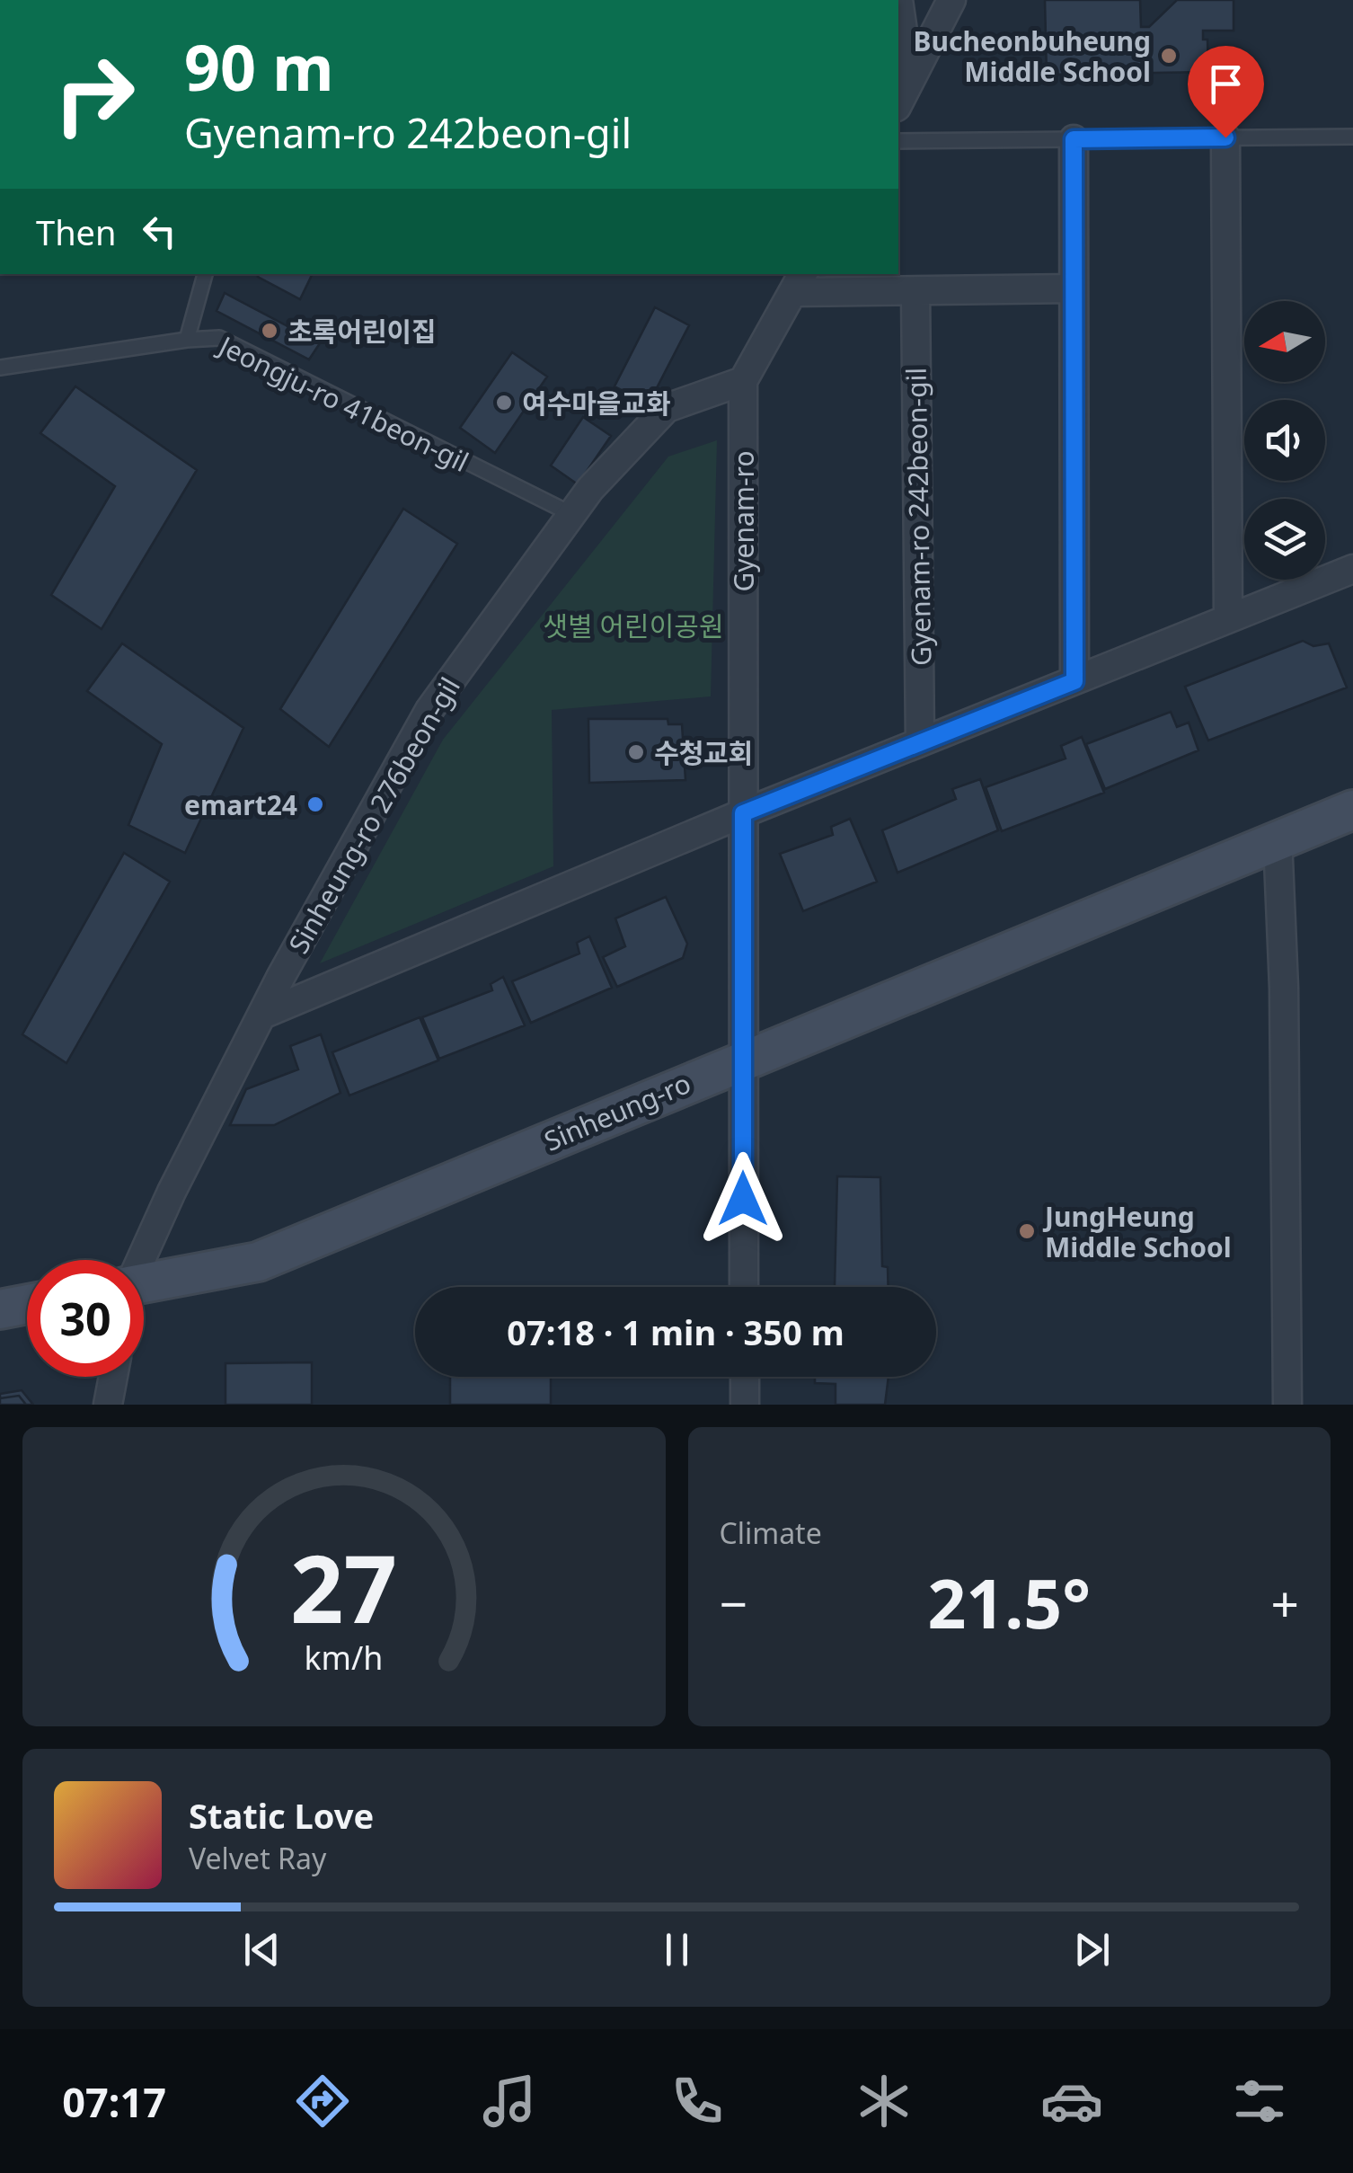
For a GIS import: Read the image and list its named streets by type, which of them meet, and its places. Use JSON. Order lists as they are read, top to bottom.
{
  "streets": {
    "street": [
      "Gyenam-ro 242beon-gil",
      "Gyenam-ro",
      "Sinheung-ro 276beon-gil",
      "Sinheung-ro"
    ],
    "lane": ["Jeongju-ro 41beon-gil"]
  },
  "crossings": [
    ["Jeongju-ro 41beon-gil", "Sinheung-ro 276beon-gil"],
    ["Gyenam-ro 242beon-gil", "Gyenam-ro"],
    ["Gyenam-ro", "Sinheung-ro 276beon-gil"],
    ["Gyenam-ro", "Sinheung-ro"]
  ],
  "parks": ["샛별 어린이공원"],
  "places": [
    "Bucheonbuheung Middle School",
    "초록어린이집",
    "여수마을교화",
    "수청교회",
    "emart24",
    "JungHeung Middle School"
  ],
  "north": "left",
  "page": {
    "turn": ["90 m", "Gyenam-ro 242beon-gil"],
    "then": "Then",
    "limit": "30",
    "trip": "07:18 · 1 min · 350 m",
    "tile": "Climate",
    "heat": ["−", "21.5°", "+"],
    "song": ["Static Love", "Velvet Ray"],
    "tabs": "07:17",
    "gauge": ["27", "km/h"]
  }
}
